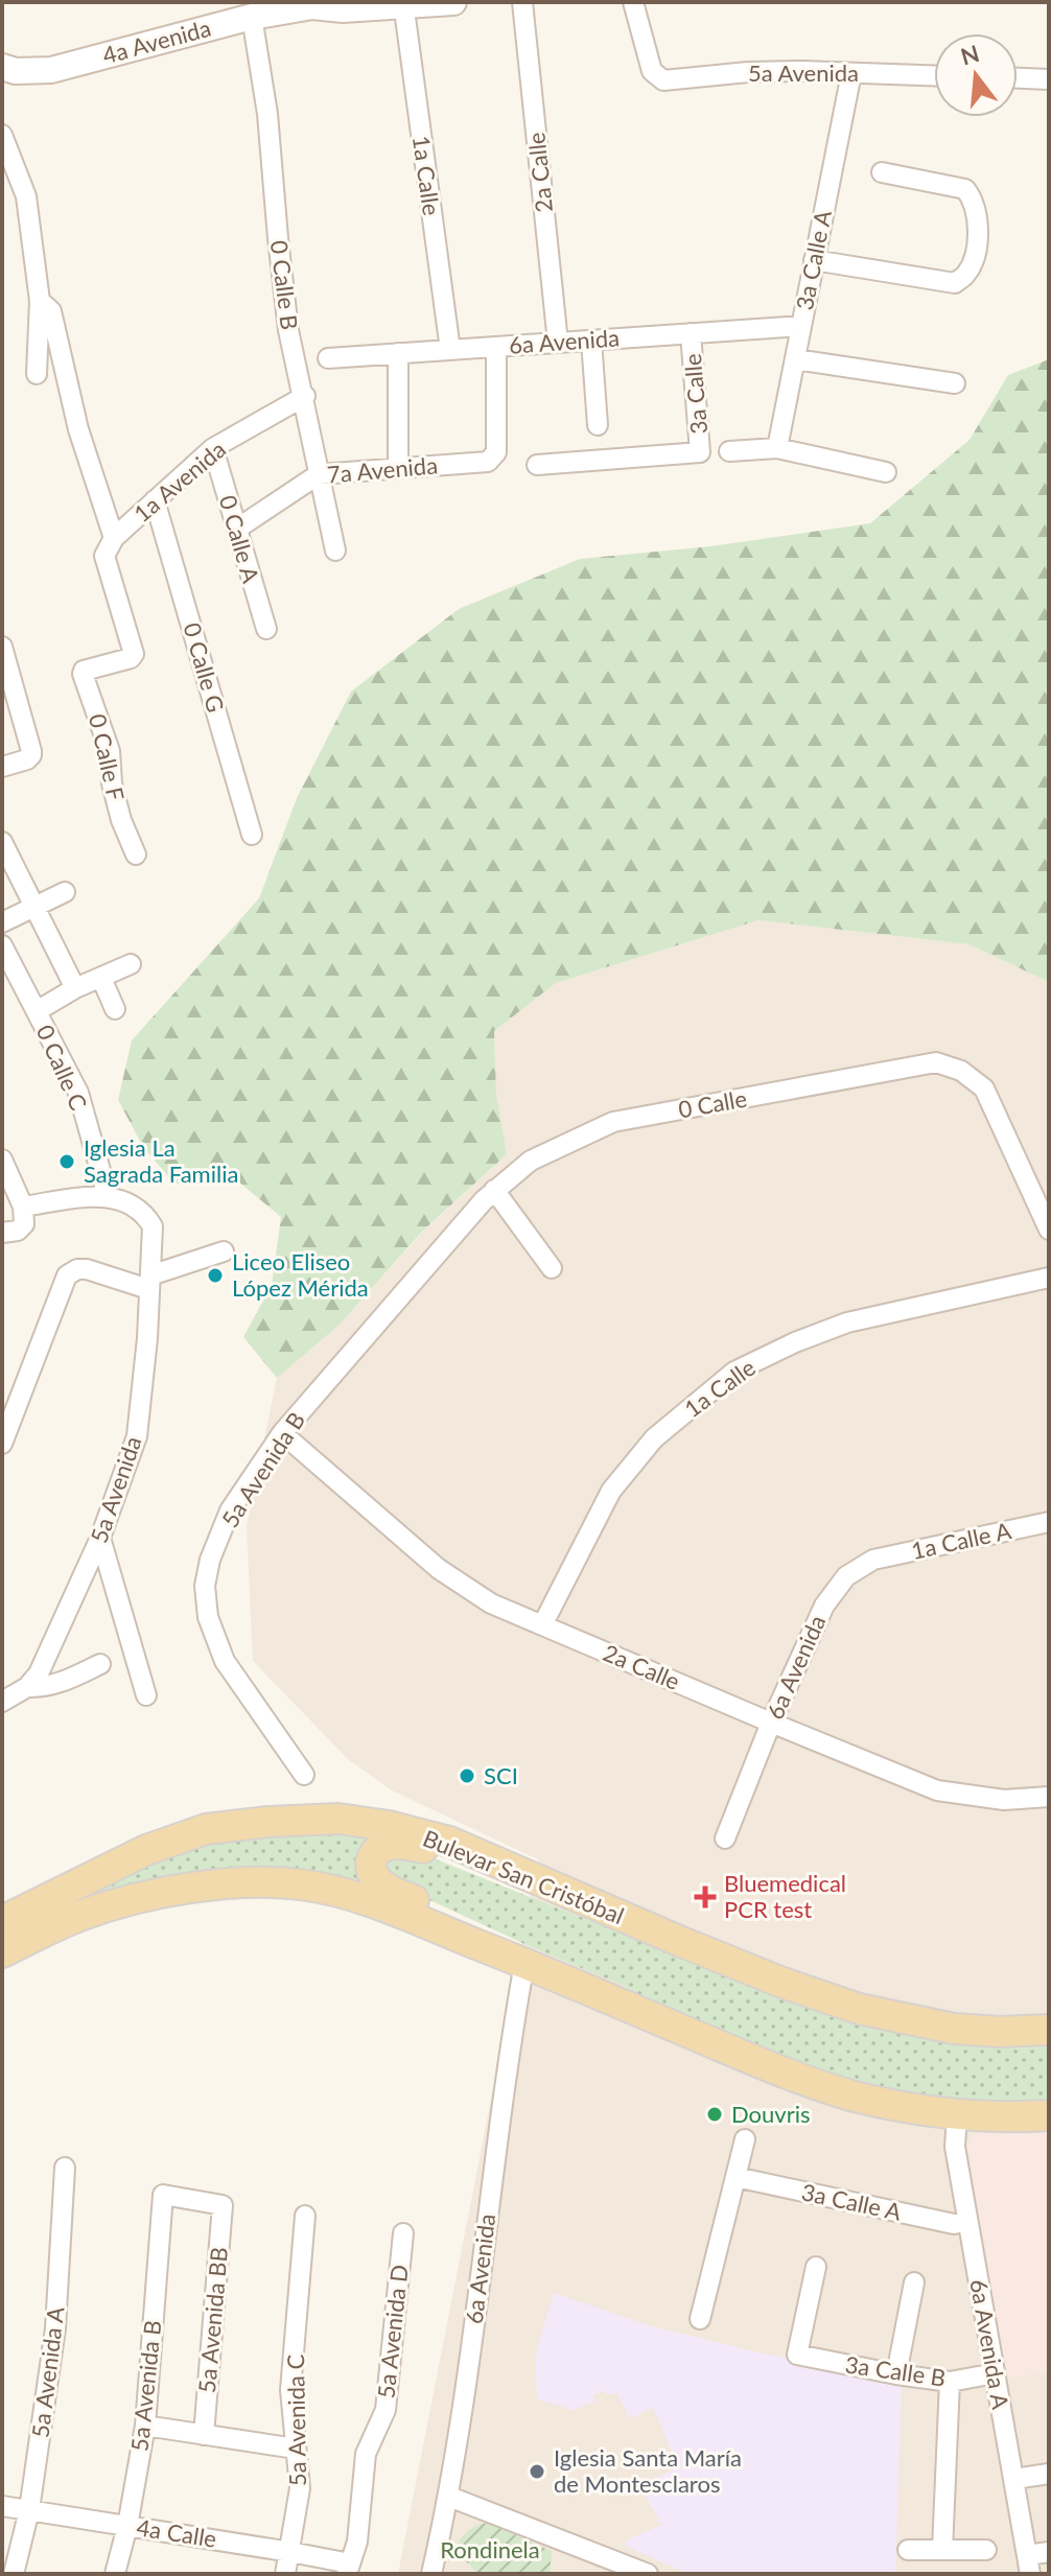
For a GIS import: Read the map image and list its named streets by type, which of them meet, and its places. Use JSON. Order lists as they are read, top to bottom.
{
  "streets": {
    "main road": ["Bulevar San Cristóbal"],
    "street": [
      "4a Avenida",
      "5a Avenida",
      "2a Calle",
      "1a Calle",
      "3a Calle A",
      "0 Calle B",
      "6a Avenida",
      "3a Calle",
      "7a Avenida",
      "1a Avenida",
      "0 Calle A",
      "0 Calle G",
      "0 Calle F",
      "0 Calle C",
      "0 Calle",
      "5a Avenida B",
      "1a Calle A",
      "5a Avenida BB",
      "5a Avenida D",
      "6a Avenida A",
      "3a Calle B",
      "5a Avenida A",
      "5a Avenida C",
      "4a Calle"
    ]
  },
  "crossings": [
    ["4a Avenida", "1a Calle"],
    ["4a Avenida", "0 Calle B"],
    ["5a Avenida", "3a Calle A"],
    ["5a Avenida", "0 Calle C"],
    ["2a Calle", "1a Calle"],
    ["2a Calle", "6a Avenida"],
    ["2a Calle", "5a Avenida B"],
    ["1a Calle", "6a Avenida"],
    ["3a Calle A", "6a Avenida"],
    ["3a Calle A", "6a Avenida A"],
    ["0 Calle B", "7a Avenida"],
    ["0 Calle B", "1a Avenida"],
    ["6a Avenida", "3a Calle"],
    ["6a Avenida", "7a Avenida"],
    ["6a Avenida", "1a Calle A"],
    ["7a Avenida", "0 Calle A"],
    ["1a Avenida", "0 Calle A"],
    ["1a Avenida", "0 Calle G"],
    ["1a Avenida", "0 Calle F"],
    ["0 Calle", "5a Avenida B"],
    ["5a Avenida B", "5a Avenida BB"],
    ["5a Avenida B", "4a Calle"],
    ["5a Avenida D", "4a Calle"],
    ["6a Avenida A", "3a Calle B"],
    ["5a Avenida A", "4a Calle"],
    ["5a Avenida C", "4a Calle"]
  ],
  "parks": ["Rondinela"],
  "places": {
    "other": [
      "Iglesia La Sagrada Familia",
      "Liceo Eliseo López Mérida",
      "SCI",
      "Douvris",
      "Iglesia Santa María de Montesclaros"
    ],
    "health": ["Bluemedical PCR test"]
  },
  "north": "top"
}
